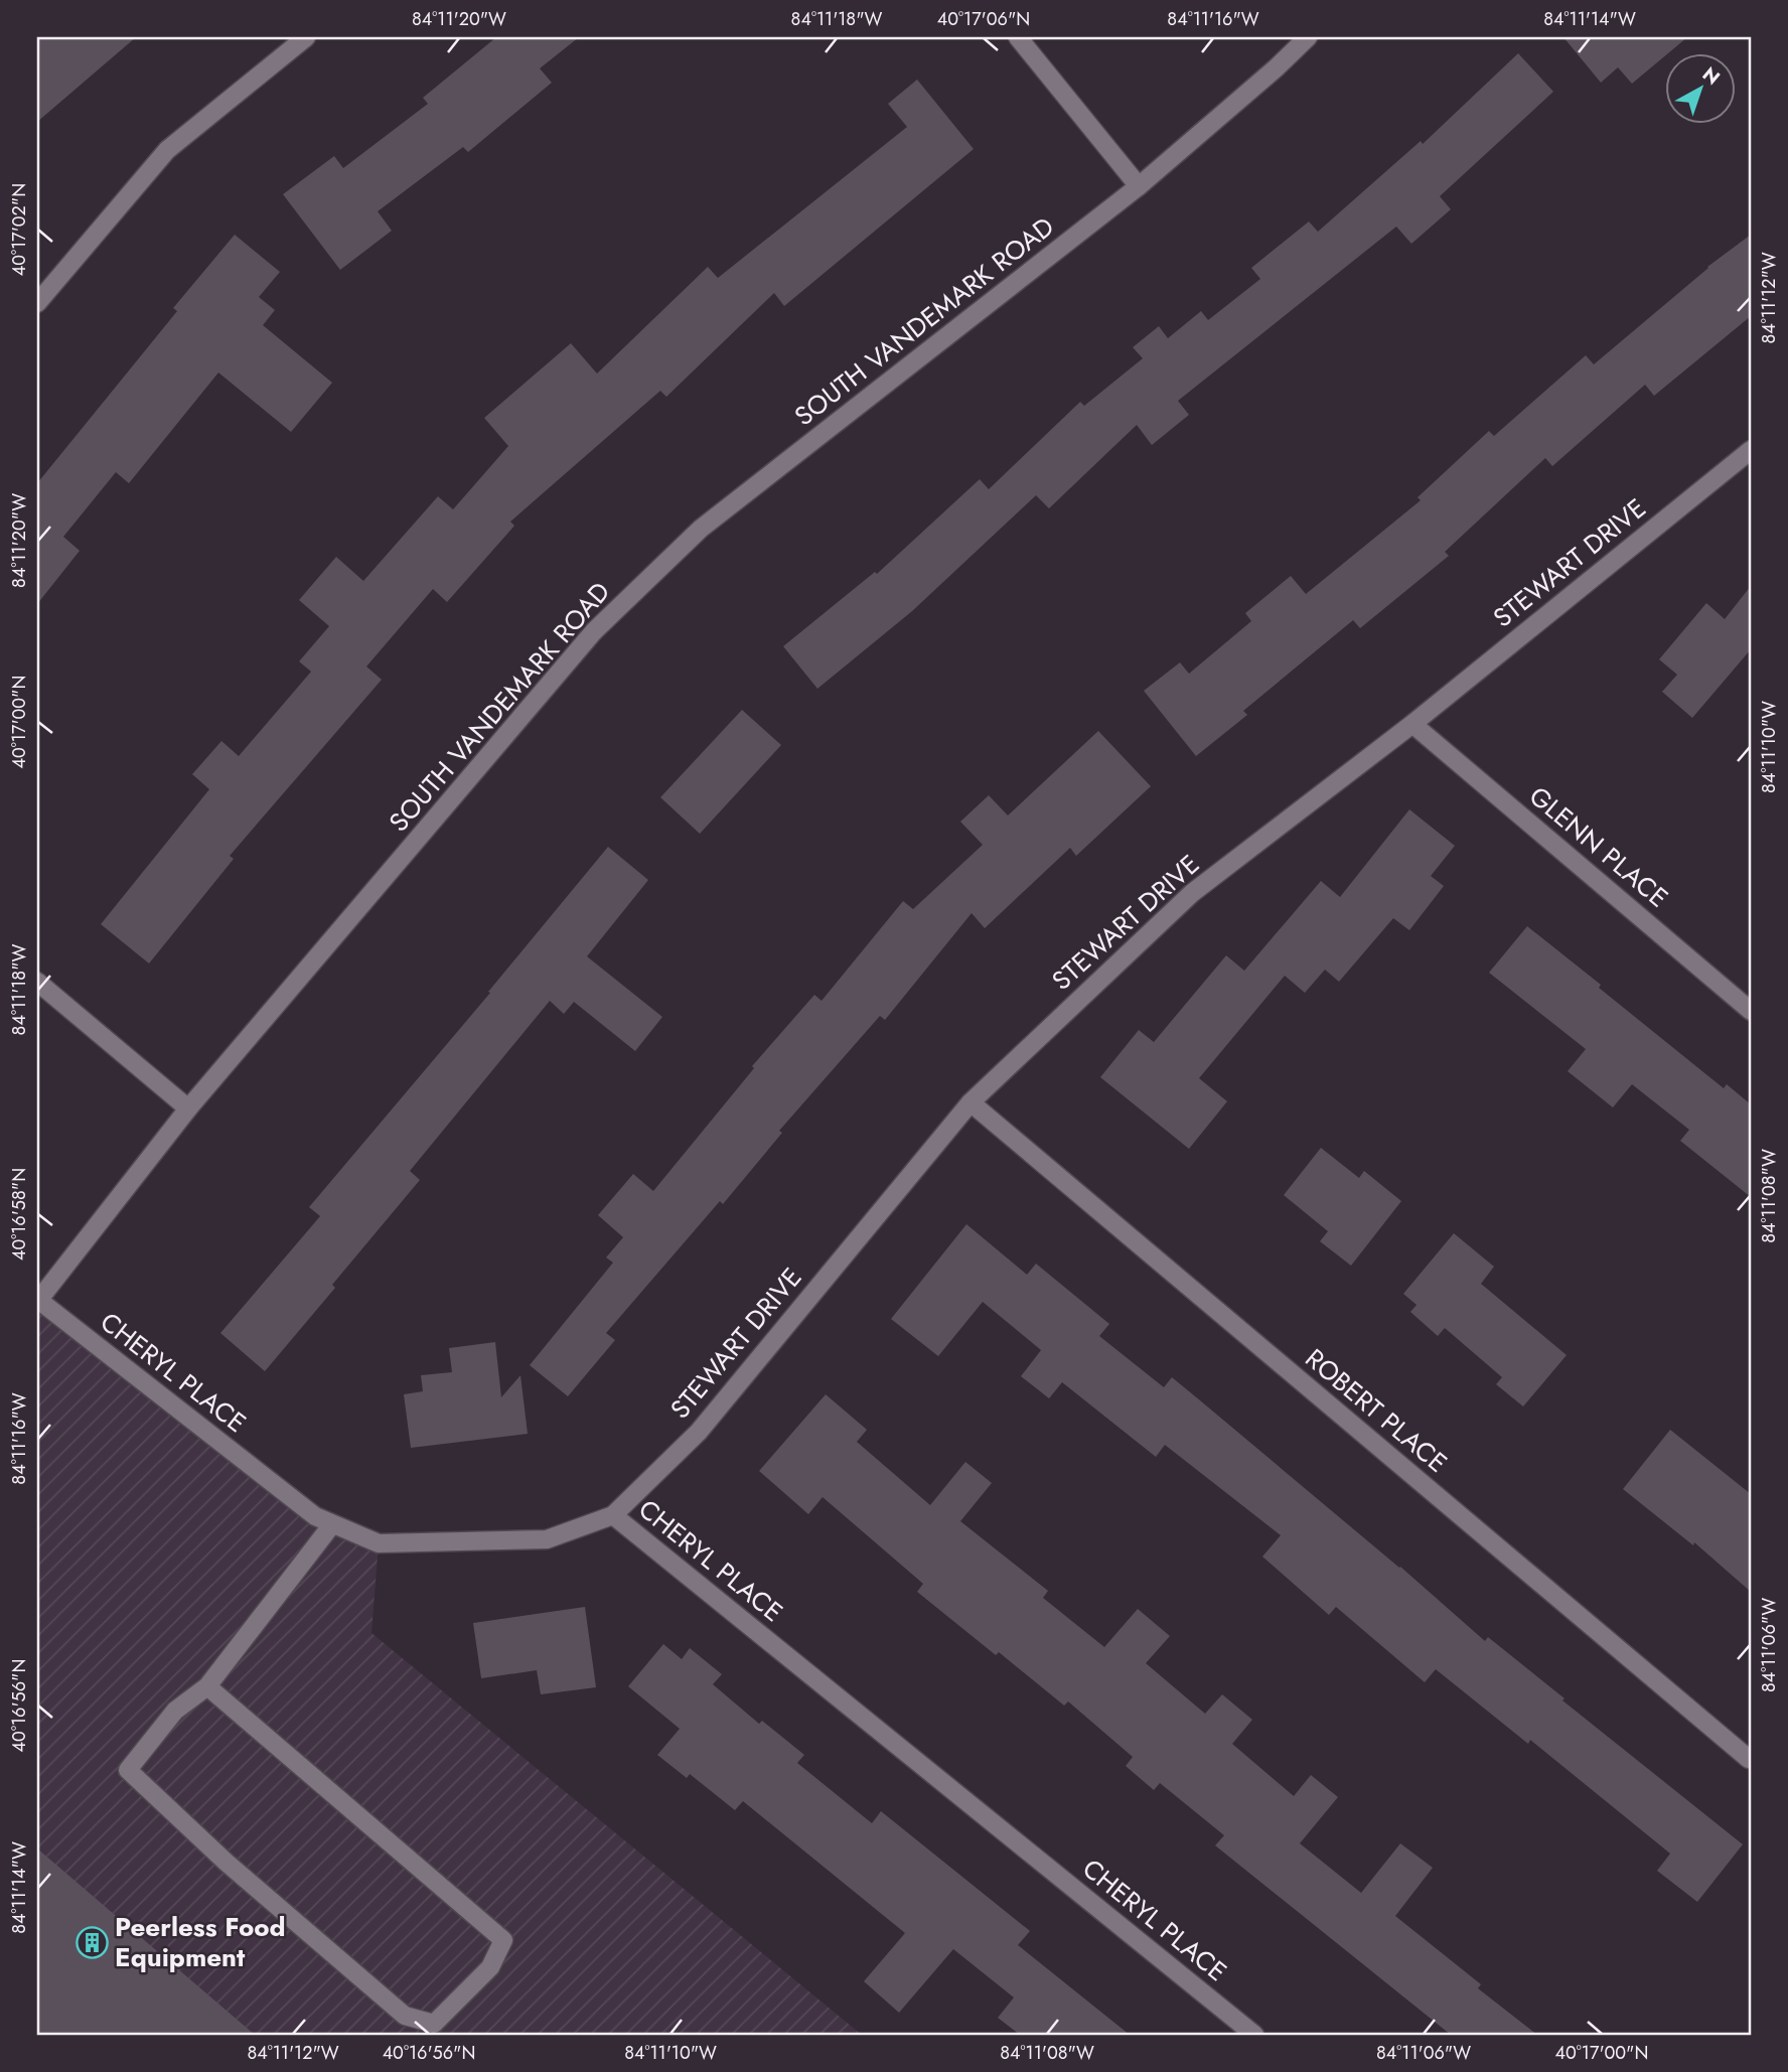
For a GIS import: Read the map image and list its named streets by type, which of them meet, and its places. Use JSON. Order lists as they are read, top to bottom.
{
  "streets": {
    "street": [
      "SOUTH VANDEMARK ROAD",
      "STEWART DRIVE",
      "GLENN PLACE",
      "CHERYL PLACE",
      "ROBERT PLACE"
    ]
  },
  "crossings": [
    ["SOUTH VANDEMARK ROAD", "CHERYL PLACE"],
    ["STEWART DRIVE", "GLENN PLACE"],
    ["STEWART DRIVE", "CHERYL PLACE"],
    ["STEWART DRIVE", "ROBERT PLACE"]
  ],
  "places": {
    "building": ["Peerless Food Equipment"]
  },
  "north": "top right",
  "coordinates": [
    "84°11'20\"W",
    "84°11'18\"W",
    "40°17'06\"N",
    "84°11'16\"W",
    "84°11'14\"W",
    "40°17'02\"N",
    "84°11'12\"W",
    "40°17'00\"N",
    "84°11'10\"W",
    "84°11'08\"W",
    "40°16'58\"N",
    "84°11'06\"W",
    "40°16'56\"N"
  ]
}
